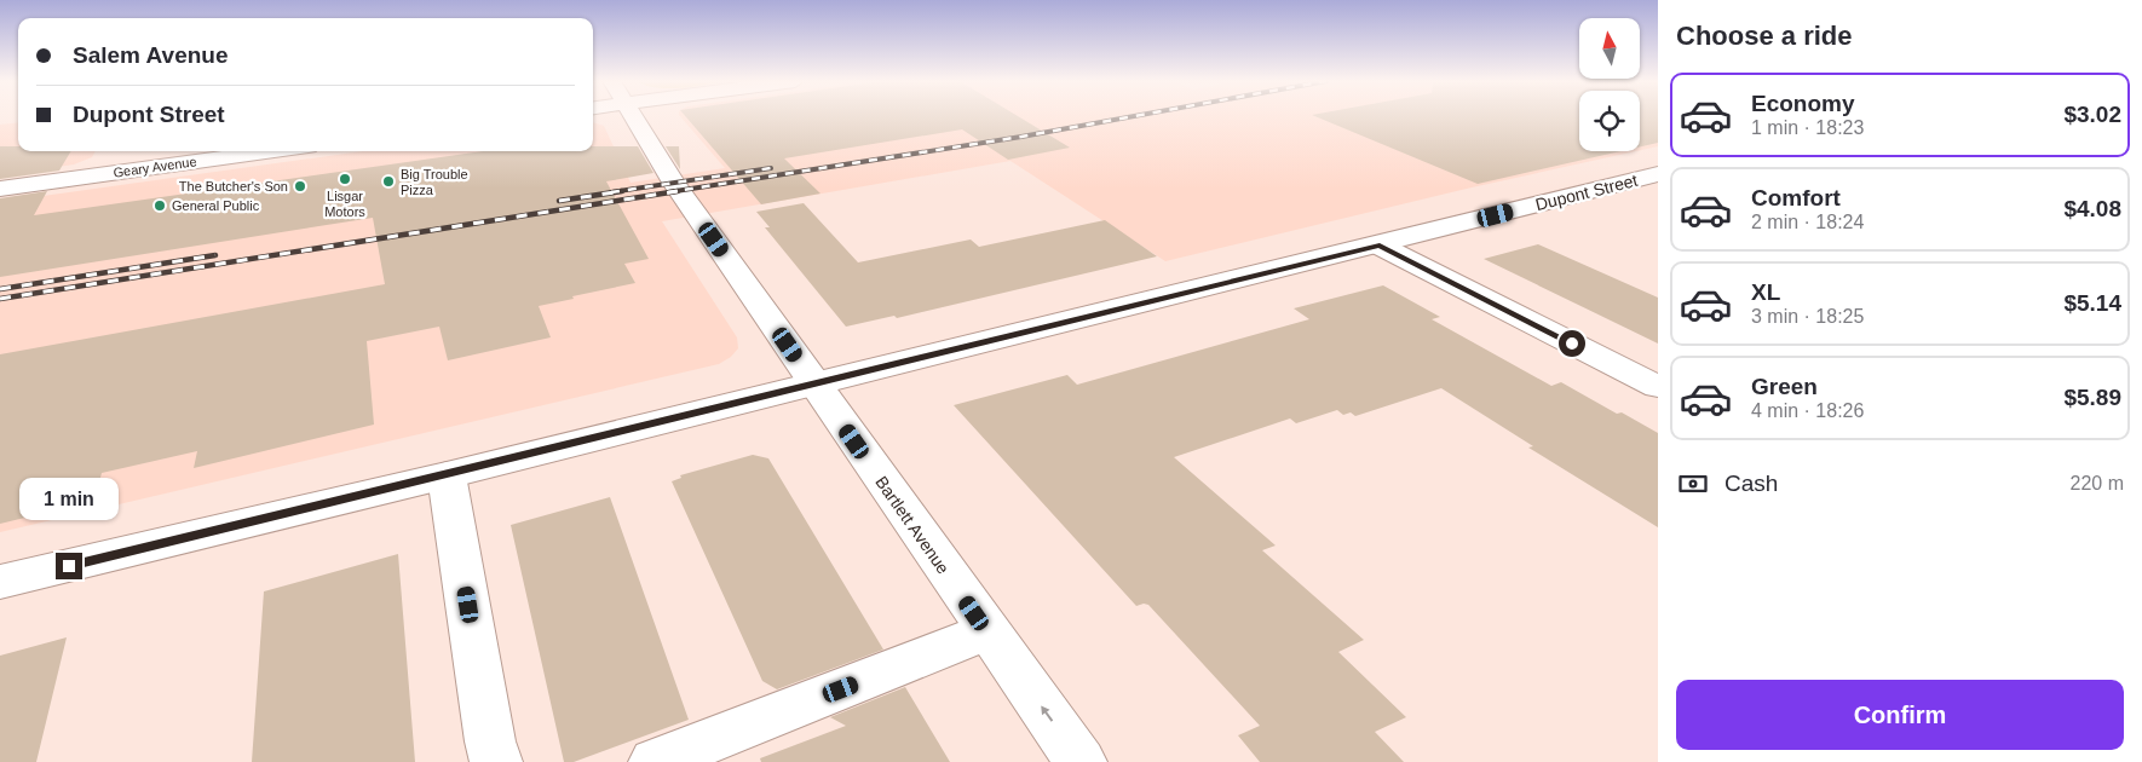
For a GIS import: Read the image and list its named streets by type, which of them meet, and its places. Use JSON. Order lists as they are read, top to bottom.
{
  "streets": {
    "street": ["Geary Avenue", "Dupont Street", "Bartlett Avenue"]
  },
  "crossings": [
    ["Dupont Street", "Bartlett Avenue"]
  ],
  "places": [
    "Lisgar Motors",
    "Big Trouble Pizza",
    "The Butcher's Son",
    "General Public"
  ],
  "north": "top",
  "page": {
    "heading": "Choose a ride",
    "banner": ["Salem Avenue", "Dupont Street"],
    "list": [
      {
        "name": "Economy",
        "note": "1 min · 18:23",
        "value": "$3.02"
      },
      {
        "name": "Comfort",
        "note": "2 min · 18:24",
        "value": "$4.08"
      },
      {
        "name": "XL",
        "note": "3 min · 18:25",
        "value": "$5.14"
      },
      {
        "name": "Green",
        "note": "4 min · 18:26",
        "value": "$5.89"
      }
    ],
    "pay": ["Cash", "220 m"],
    "bubble": "1 min",
    "buttons": "Confirm"
  }
}
